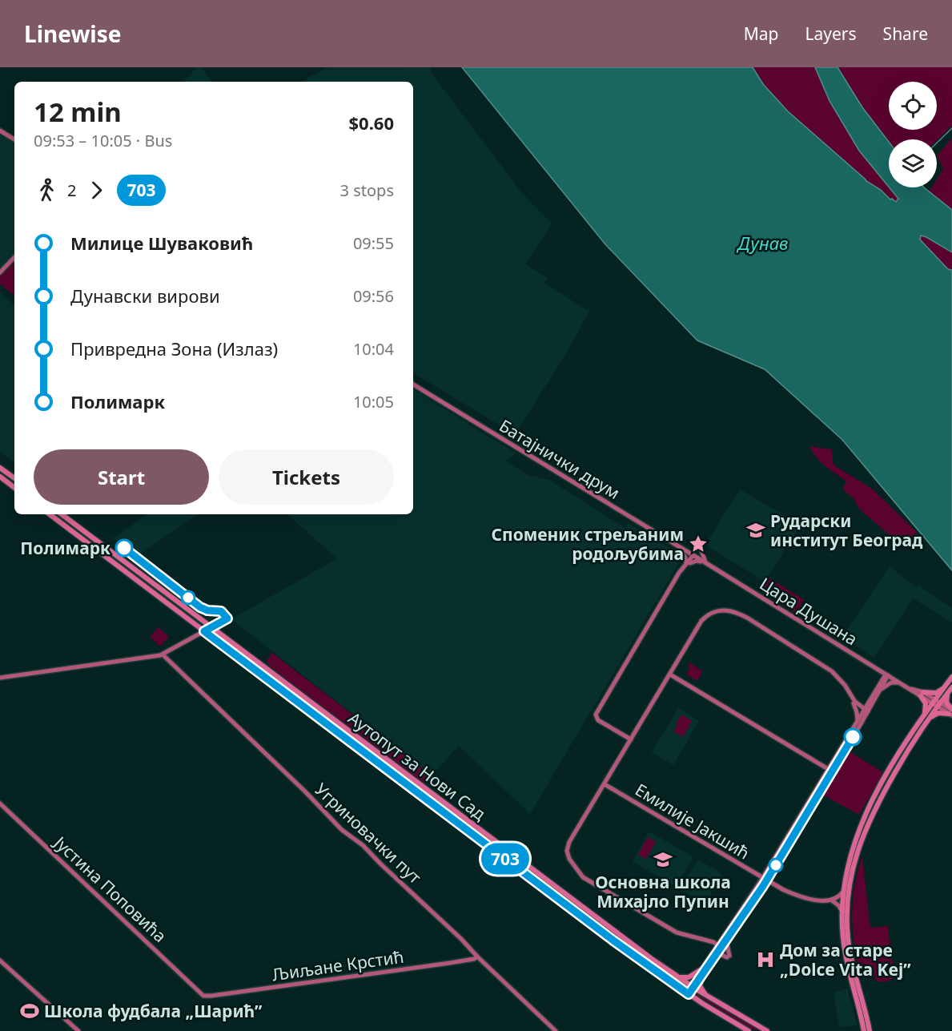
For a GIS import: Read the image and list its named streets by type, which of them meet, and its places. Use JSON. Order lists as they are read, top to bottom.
{
  "streets": {
    "main road": ["Аутопут за Нови Сад"],
    "street": [
      "Батајнички друм",
      "Цара Душана",
      "Емилије Јакшић",
      "Угриновачки пут",
      "Јустина Поповића",
      "Љиљане Крстић"
    ]
  },
  "crossings": [
    ["Батајнички друм", "Цара Душана"],
    ["Угриновачки пут", "Љиљане Крстић"],
    ["Јустина Поповића", "Љиљане Крстић"]
  ],
  "water": ["Дунав"],
  "places": {
    "school or university": ["Рударски институт Београд", "Основна школа Михајло Пупин"],
    "place": ["Споменик стрељаним родољубима"],
    "other": ["Полимарк"],
    "hospital": ["Дом за старе „Dolce Vita Kej”"],
    "sports": ["Школа фудбала „Шарић”"]
  },
  "lines": ["bus line 703"],
  "page": {
    "header": "Linewise",
    "nav": ["Map", "Layers", "Share"],
    "on_map": "703",
    "heading": ["12 min", "09:53 – 10:05 · Bus", "$0.60"],
    "legs": ["2", "703", "3 stops"],
    "list": [
      {
        "name": "Милице Шуваковић",
        "value": "09:55"
      },
      {
        "name": "Дунавски вирови",
        "value": "09:56"
      },
      {
        "name": "Привредна Зона (Излаз)",
        "value": "10:04"
      },
      {
        "name": "Полимарк",
        "value": "10:05"
      }
    ],
    "buttons": ["Start", "Tickets"]
  }
}
